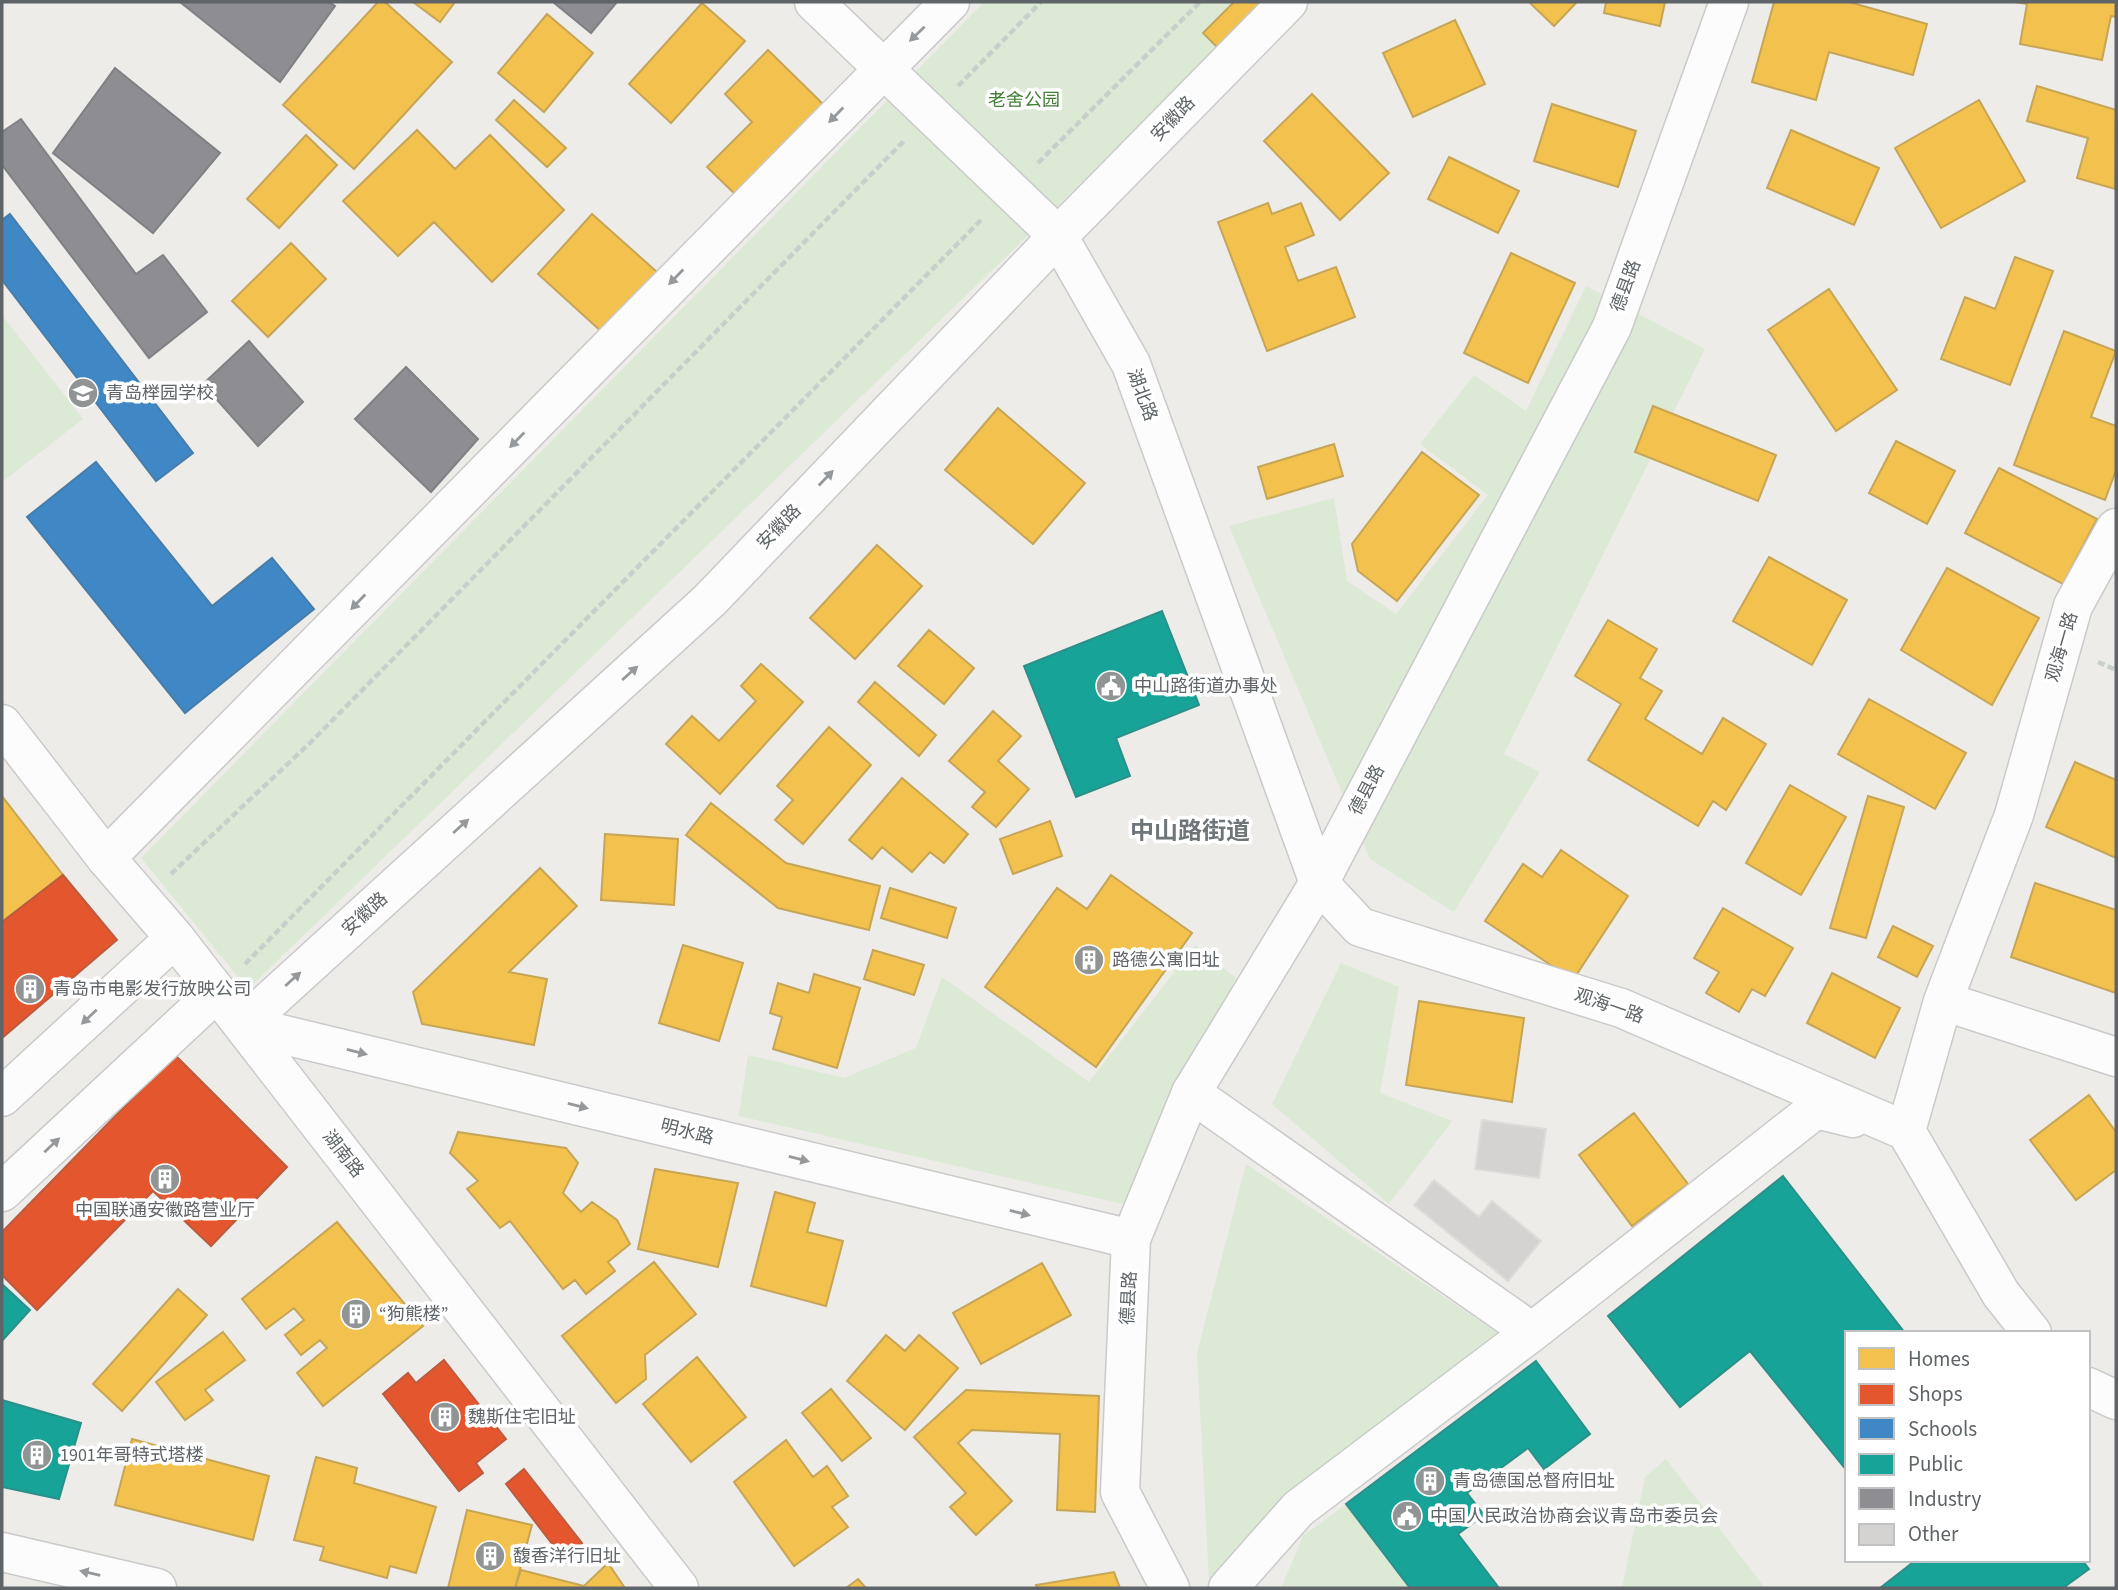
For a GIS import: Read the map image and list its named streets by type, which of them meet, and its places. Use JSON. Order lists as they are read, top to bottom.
{
  "streets": {
    "street": [
      "安徽路",
      "德县路",
      "湖北路",
      "观海一路",
      "明水路",
      "湖南路"
    ]
  },
  "crossings": [
    ["安徽路", "湖北路"],
    ["安徽路", "明水路"],
    ["安徽路", "湖南路"],
    ["德县路", "湖北路"],
    ["德县路", "观海一路"],
    ["德县路", "明水路"],
    ["湖北路", "观海一路"],
    ["明水路", "湖南路"]
  ],
  "one_way": ["明水路"],
  "districts": ["中山路街道"],
  "parks": ["老舍公园"],
  "places": {
    "school or university": ["青岛榉园学校"],
    "public building": ["中山路街道办事处", "中国人民政治协商会议青岛市委员会"],
    "building": [
      "路德公寓旧址",
      "青岛市电影发行放映公司",
      "中国联通安徽路营业厅",
      "“狗熊楼”",
      "魏斯住宅旧址",
      "1901年哥特式塔楼",
      "青岛德国总督府旧址",
      "馥香洋行旧址"
    ]
  },
  "legend": [
    "Homes",
    "Shops",
    "Schools",
    "Public",
    "Industry",
    "Other"
  ]
}
